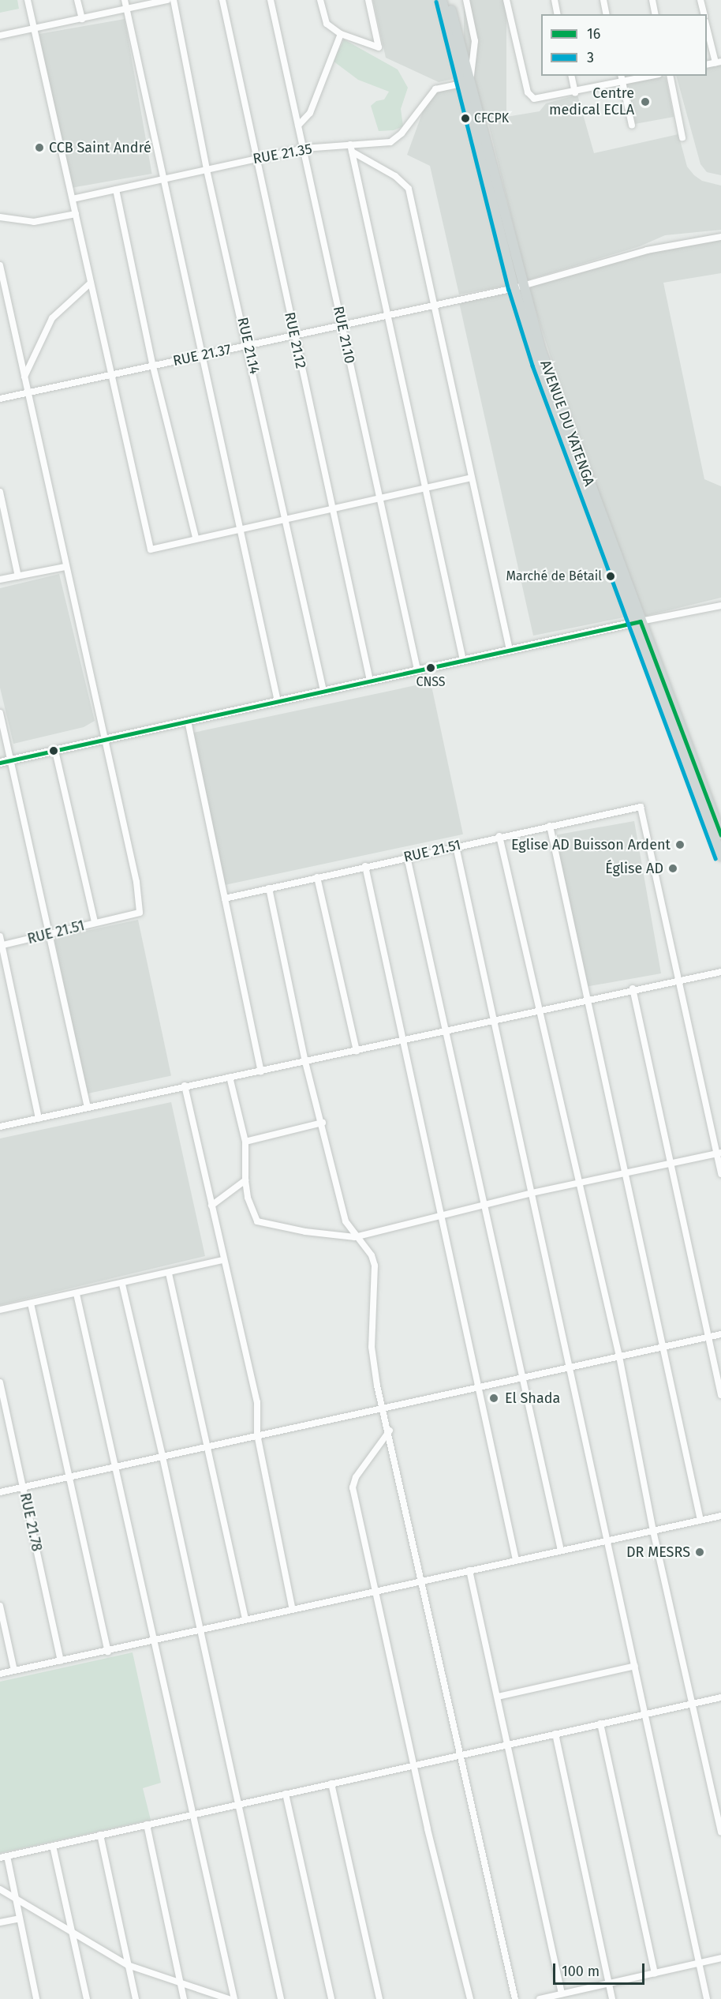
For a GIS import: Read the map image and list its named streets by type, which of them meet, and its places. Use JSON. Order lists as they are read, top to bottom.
{
  "streets": {
    "main road": ["AVENUE DU YATENGA"],
    "street": [
      "RUE 21.35",
      "RUE 21.10",
      "RUE 21.12",
      "RUE 21.14",
      "RUE 21.37",
      "RUE 21.51",
      "RUE 21.78"
    ]
  },
  "crossings": [
    ["RUE 21.35", "RUE 21.10"],
    ["RUE 21.35", "RUE 21.12"],
    ["RUE 21.35", "RUE 21.14"],
    ["RUE 21.35", "AVENUE DU YATENGA"],
    ["RUE 21.10", "RUE 21.37"],
    ["RUE 21.12", "RUE 21.37"],
    ["RUE 21.14", "RUE 21.37"],
    ["RUE 21.37", "AVENUE DU YATENGA"]
  ],
  "places": [
    "Centre medical ECLA",
    "CFCPK",
    "CCB Saint André",
    "Marché de Bétail",
    "CNSS",
    "Eglise AD Buisson Ardent",
    "Église AD",
    "El Shada",
    "DR MESRS"
  ],
  "lines": ["transit line 3", "transit line 16"],
  "legend": ["16", "3"],
  "scale_bar": "100 m"
}
